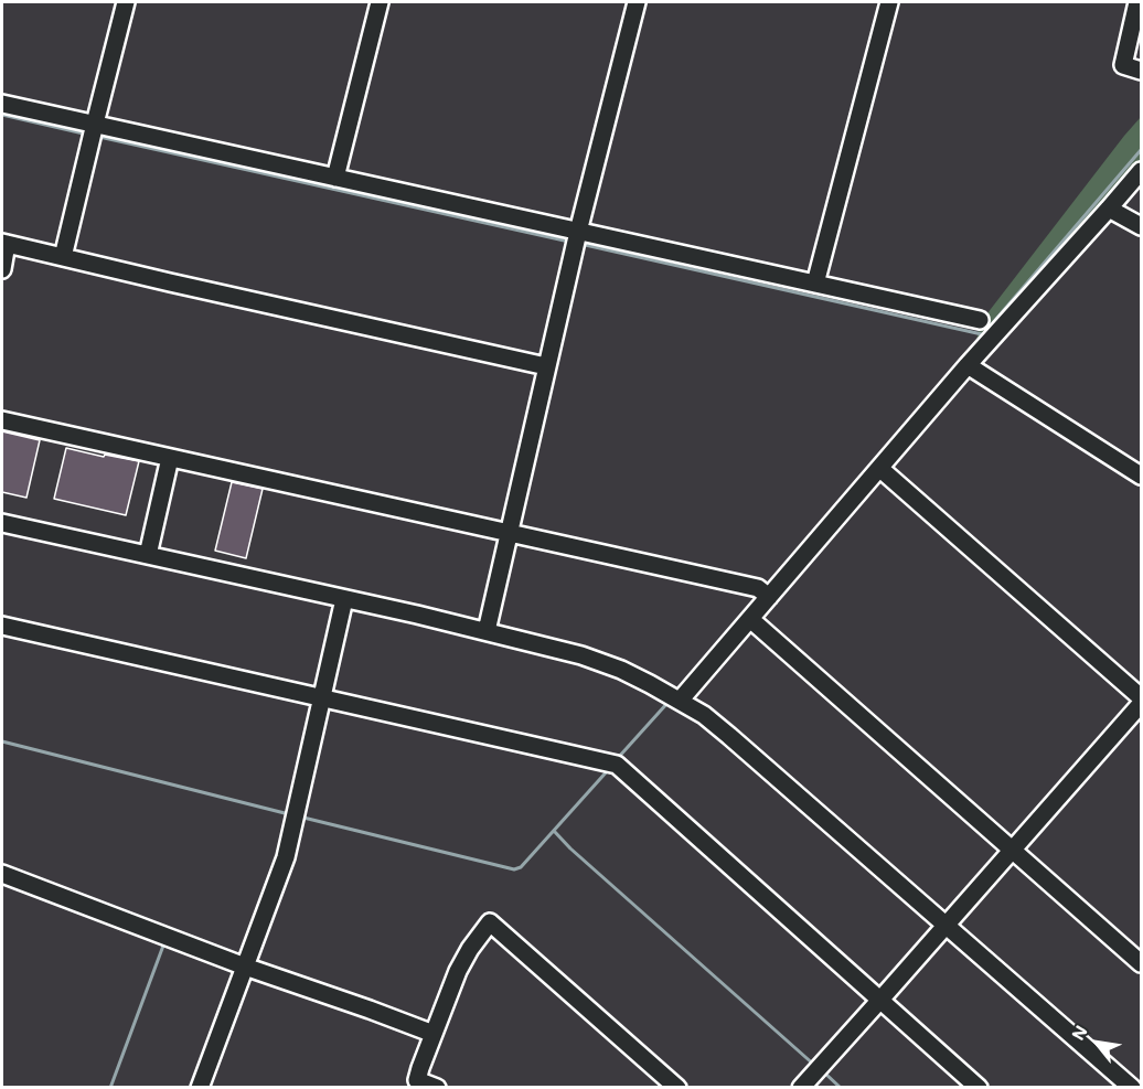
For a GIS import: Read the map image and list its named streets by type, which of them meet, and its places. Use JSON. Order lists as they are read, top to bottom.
{
  "north": "top left"
}
